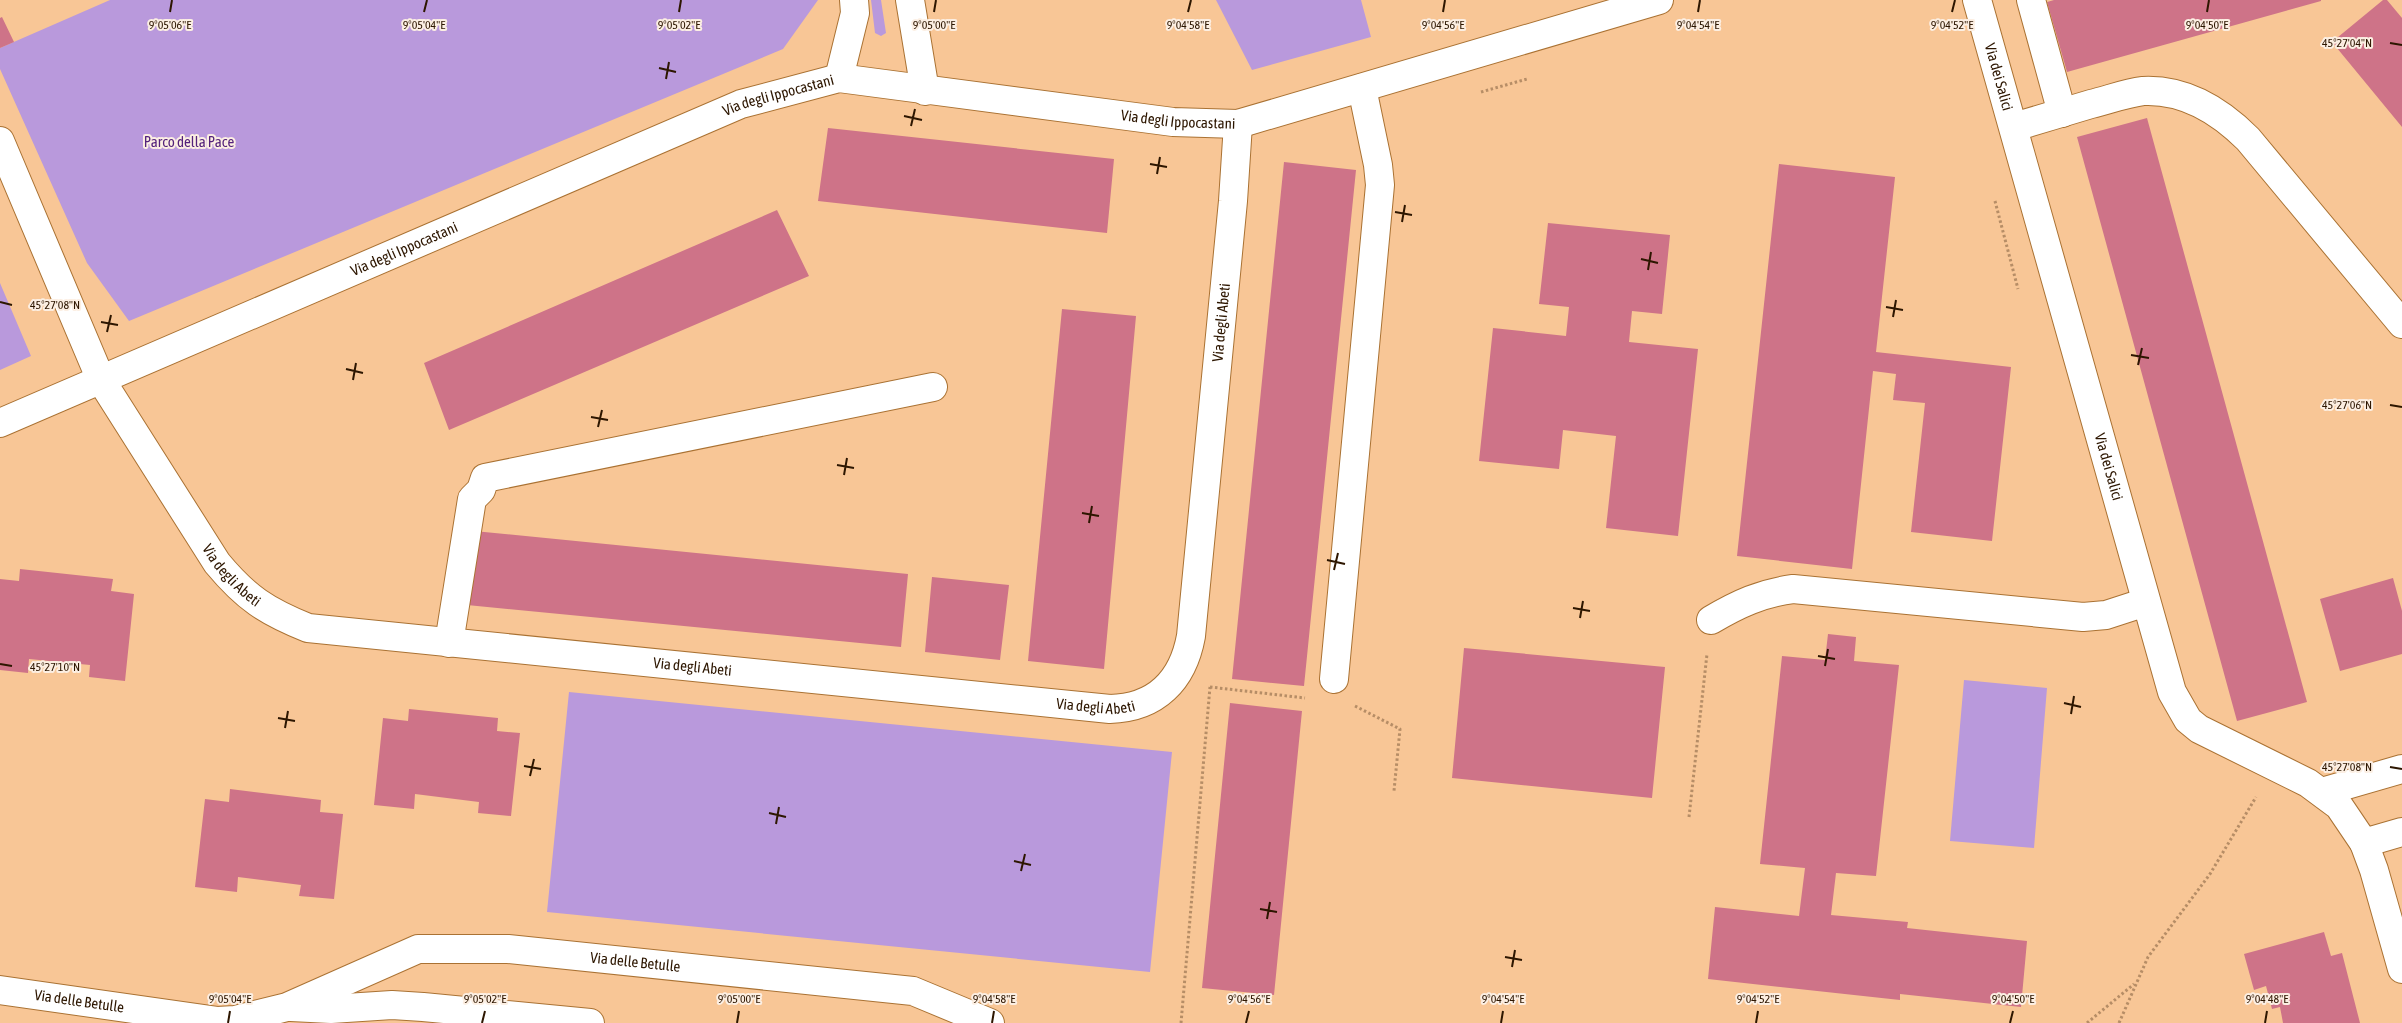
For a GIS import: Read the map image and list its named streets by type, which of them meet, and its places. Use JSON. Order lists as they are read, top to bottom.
{
  "streets": {
    "street": [
      "Via dei Salici",
      "Via degli Ippocastani",
      "Via degli Abeti",
      "Via delle Betulle"
    ]
  },
  "crossings": [
    ["Via degli Ippocastani", "Via degli Abeti"]
  ],
  "parks": ["Parco della Pace"],
  "coordinates": [
    "9°05'06\"E",
    "9°05'04\"E",
    "9°05'02\"E",
    "9°05'00\"E",
    "9°04'58\"E",
    "9°04'56\"E",
    "9°04'54\"E",
    "9°04'52\"E",
    "9°04'50\"E",
    "45°27'04\"N",
    "45°27'08\"N",
    "45°27'06\"N",
    "45°27'10\"N",
    "9°04'48\"E"
  ]
}
